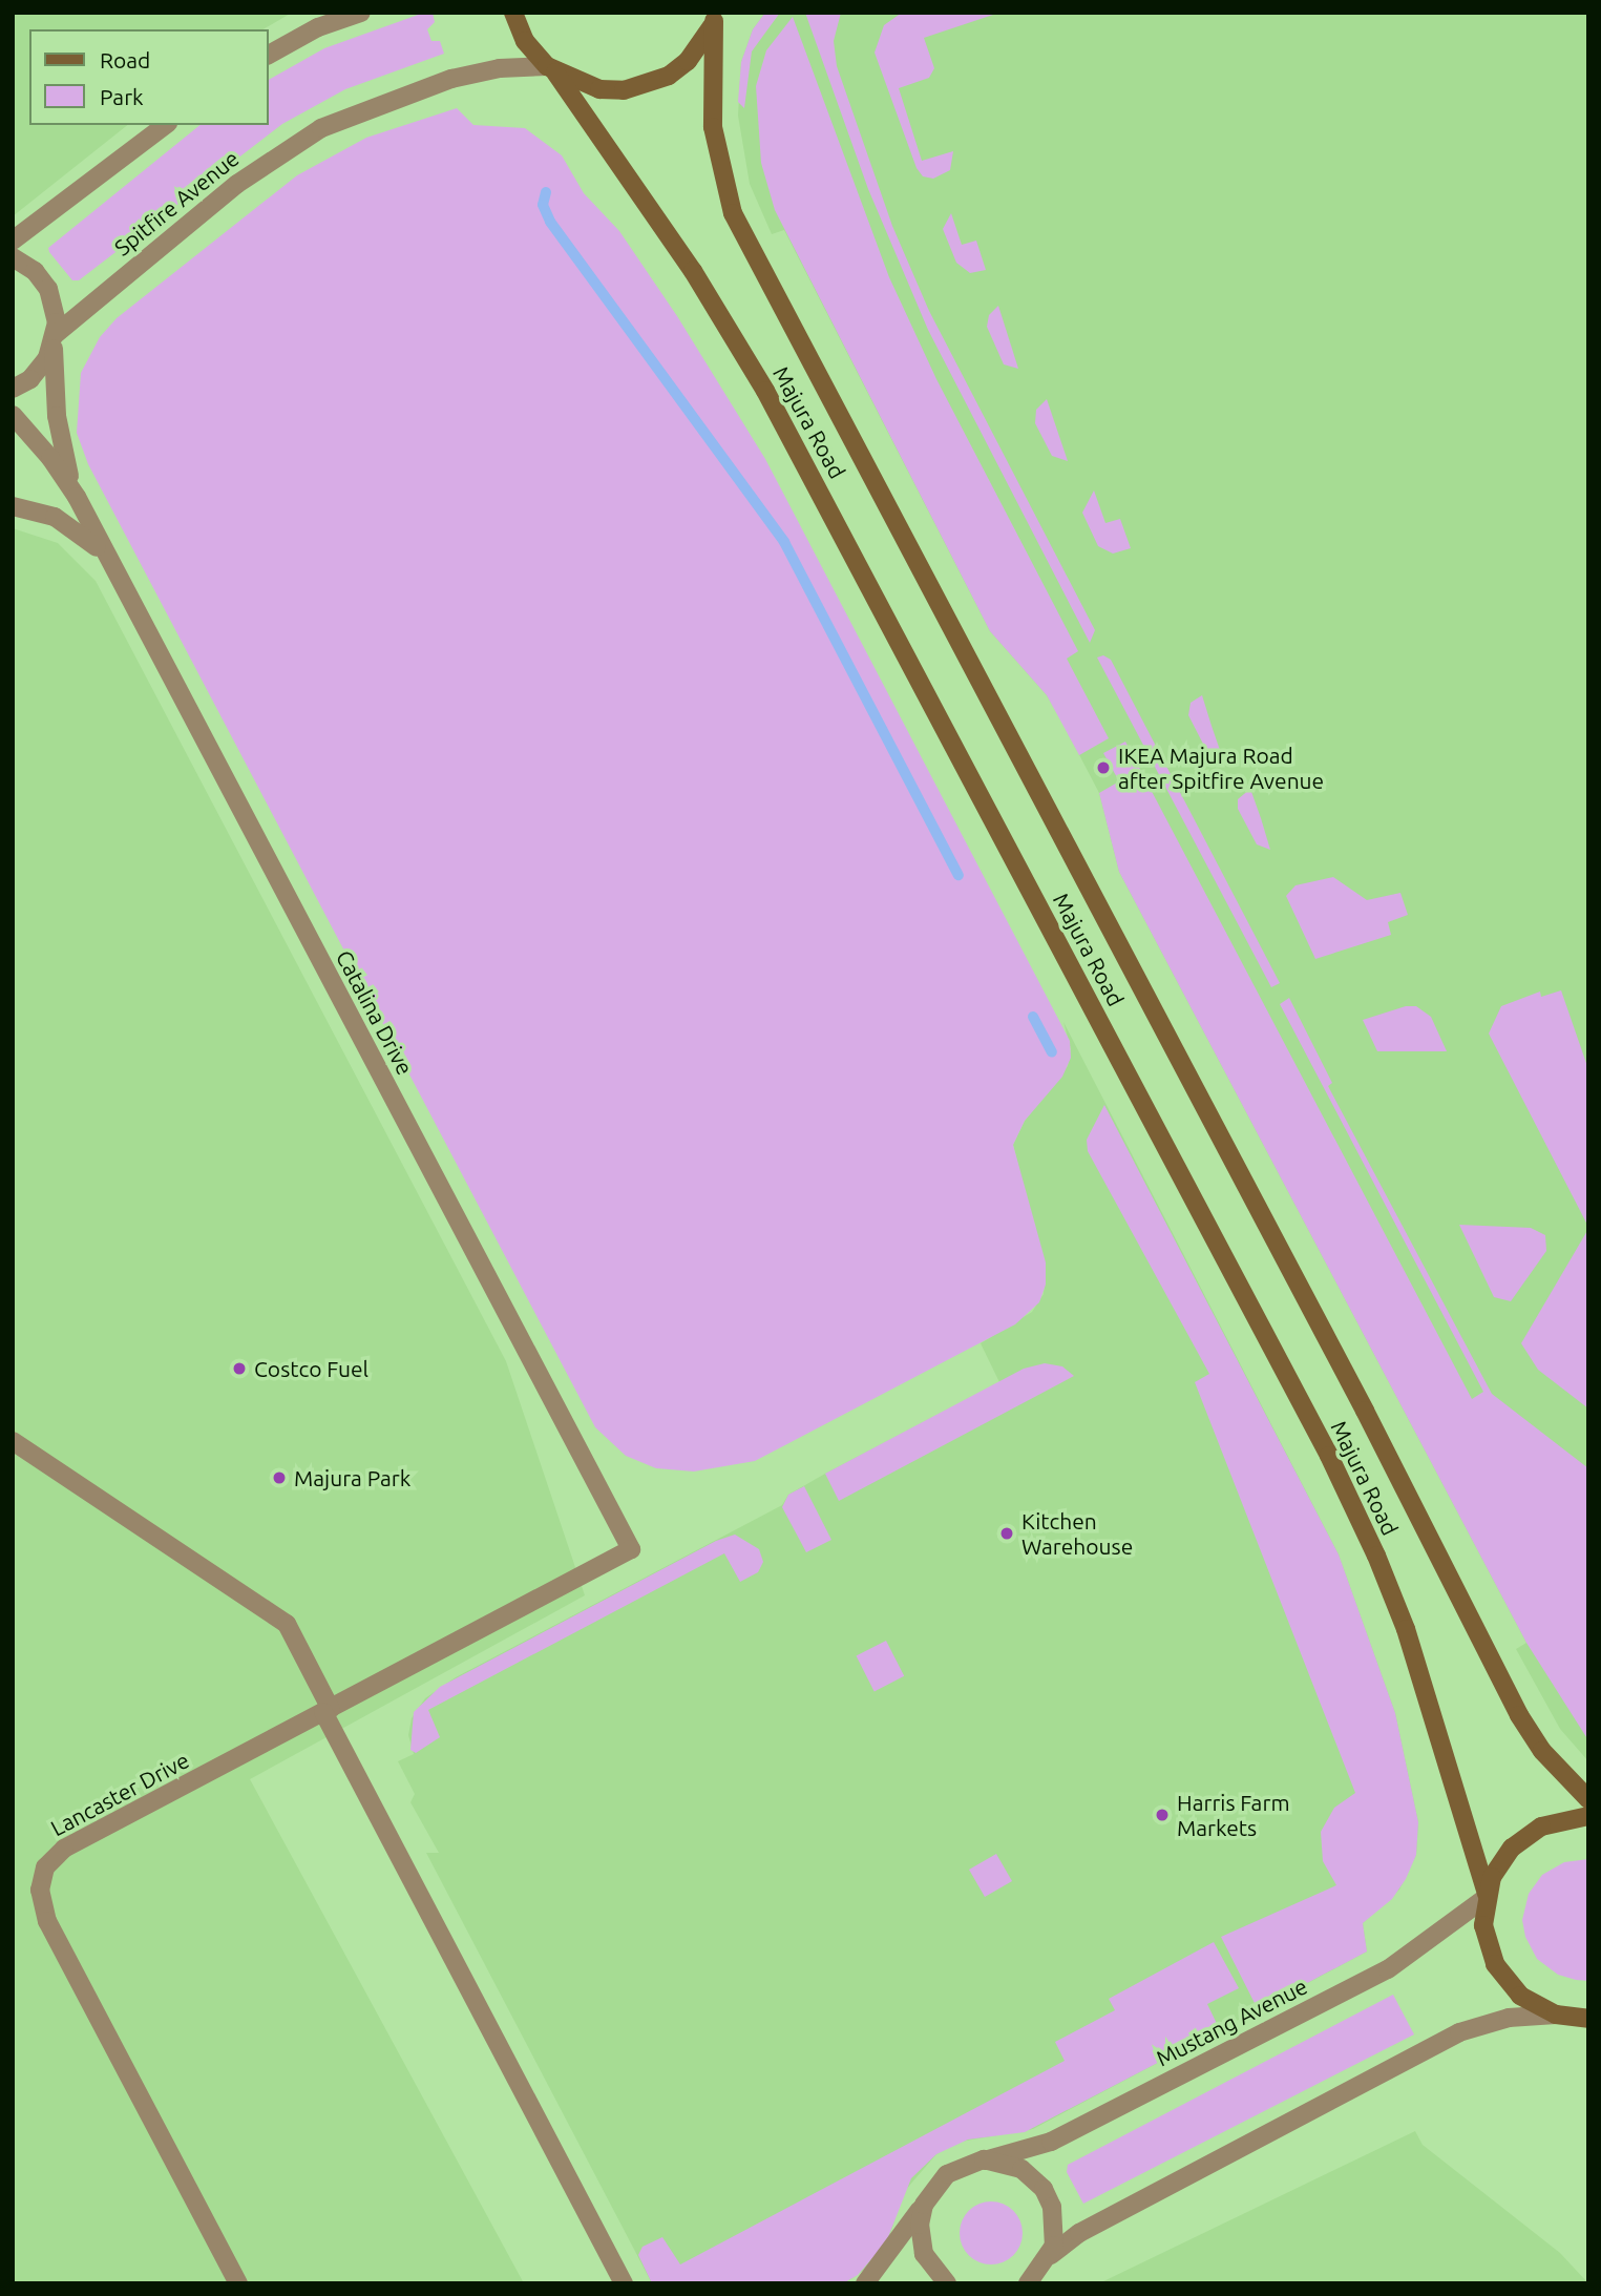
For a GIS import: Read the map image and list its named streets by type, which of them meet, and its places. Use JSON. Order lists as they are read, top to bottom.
{
  "streets": {
    "main road": ["Majura Road"],
    "street": [
      "Spitfire Avenue",
      "Catalina Drive",
      "Lancaster Drive",
      "Mustang Avenue"
    ]
  },
  "crossings": [
    ["Spitfire Avenue", "Majura Road"],
    ["Spitfire Avenue", "Catalina Drive"],
    ["Majura Road", "Mustang Avenue"],
    ["Catalina Drive", "Lancaster Drive"]
  ],
  "places": [
    "IKEA Majura Road after Spitfire Avenue",
    "Costco Fuel",
    "Majura Park",
    "Kitchen Warehouse",
    "Harris Farm Markets"
  ],
  "legend": ["Road", "Park"]
}
